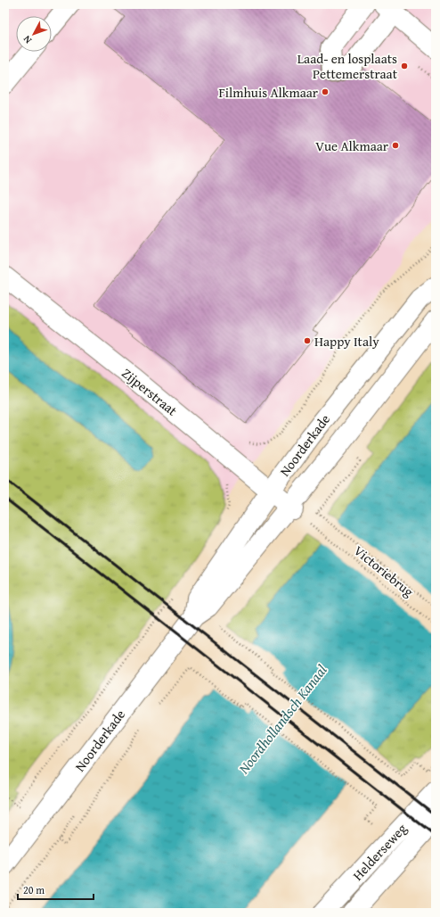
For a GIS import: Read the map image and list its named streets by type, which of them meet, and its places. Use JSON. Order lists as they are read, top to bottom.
{
  "streets": {
    "main road": ["Zijperstraat", "Noorderkade", "Helderseweg"],
    "path": ["Victoriebrug"]
  },
  "crossings": [
    ["Zijperstraat", "Noorderkade"]
  ],
  "water": ["Noordhollandsch Kanaal"],
  "places": [
    "Laad- en losplaats Pettemerstraat",
    "Filmhuis Alkmaar",
    "Vue Alkmaar",
    "Happy Italy"
  ],
  "scale_bar": "20 m",
  "north": "bottom left"
}
